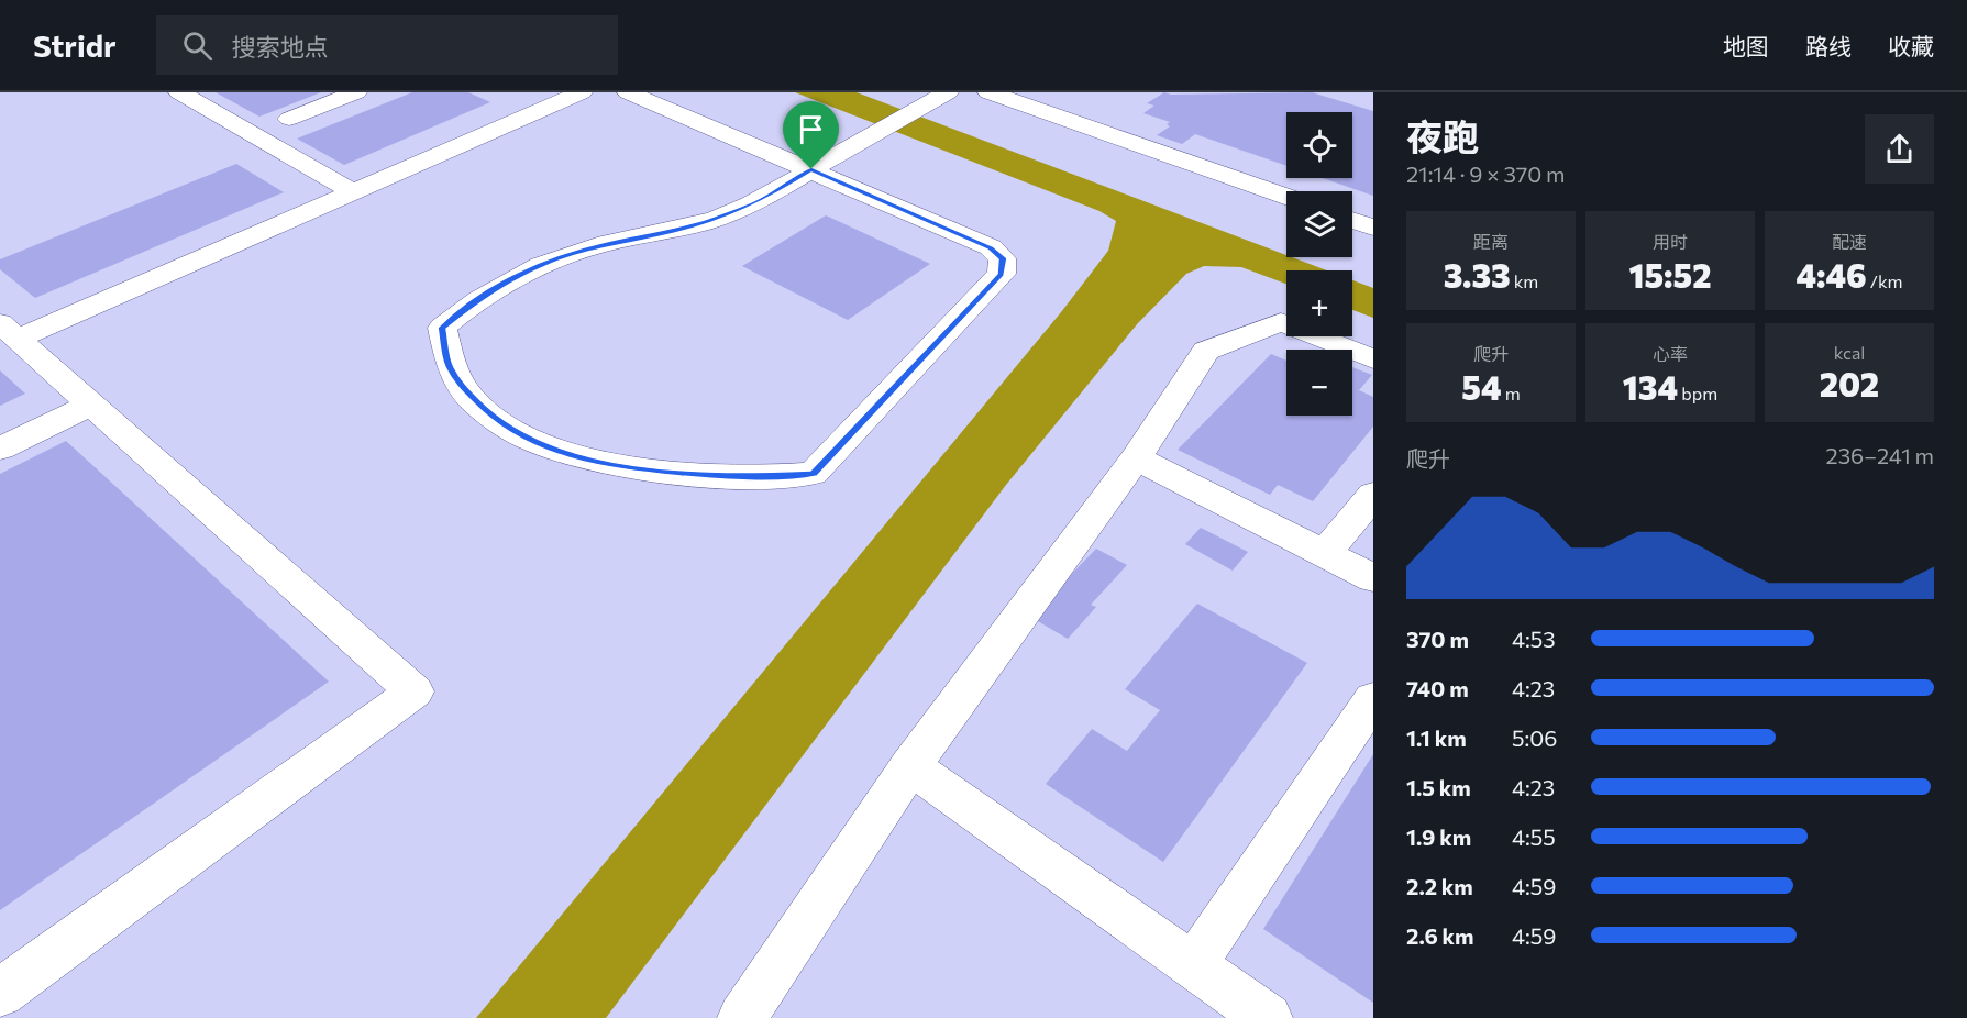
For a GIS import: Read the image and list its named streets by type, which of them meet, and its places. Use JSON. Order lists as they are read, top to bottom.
{
  "page": {
    "header": "Stridr",
    "search": "搜索地点",
    "nav": ["地图", "路线", "收藏"],
    "heading": ["夜跑", "21:14 · 9 × 370 m"],
    "map_buttons": ["+", "−"],
    "stats": [
      ["距离", "3.33 km"],
      ["用时", "15:52"],
      ["配速", "4:46 /km"],
      ["爬升", "54 m"],
      ["心率", "134 bpm"],
      ["kcal", "202"]
    ],
    "chart": ["爬升", "236–241 m"],
    "list": [
      {
        "name": "370 m",
        "note": "4:53"
      },
      {
        "name": "740 m",
        "note": "4:23"
      },
      {
        "name": "1.1 km",
        "note": "5:06"
      },
      {
        "name": "1.5 km",
        "note": "4:23"
      },
      {
        "name": "1.9 km",
        "note": "4:55"
      },
      {
        "name": "2.2 km",
        "note": "4:59"
      },
      {
        "name": "2.6 km",
        "note": "4:59"
      }
    ]
  }
}
